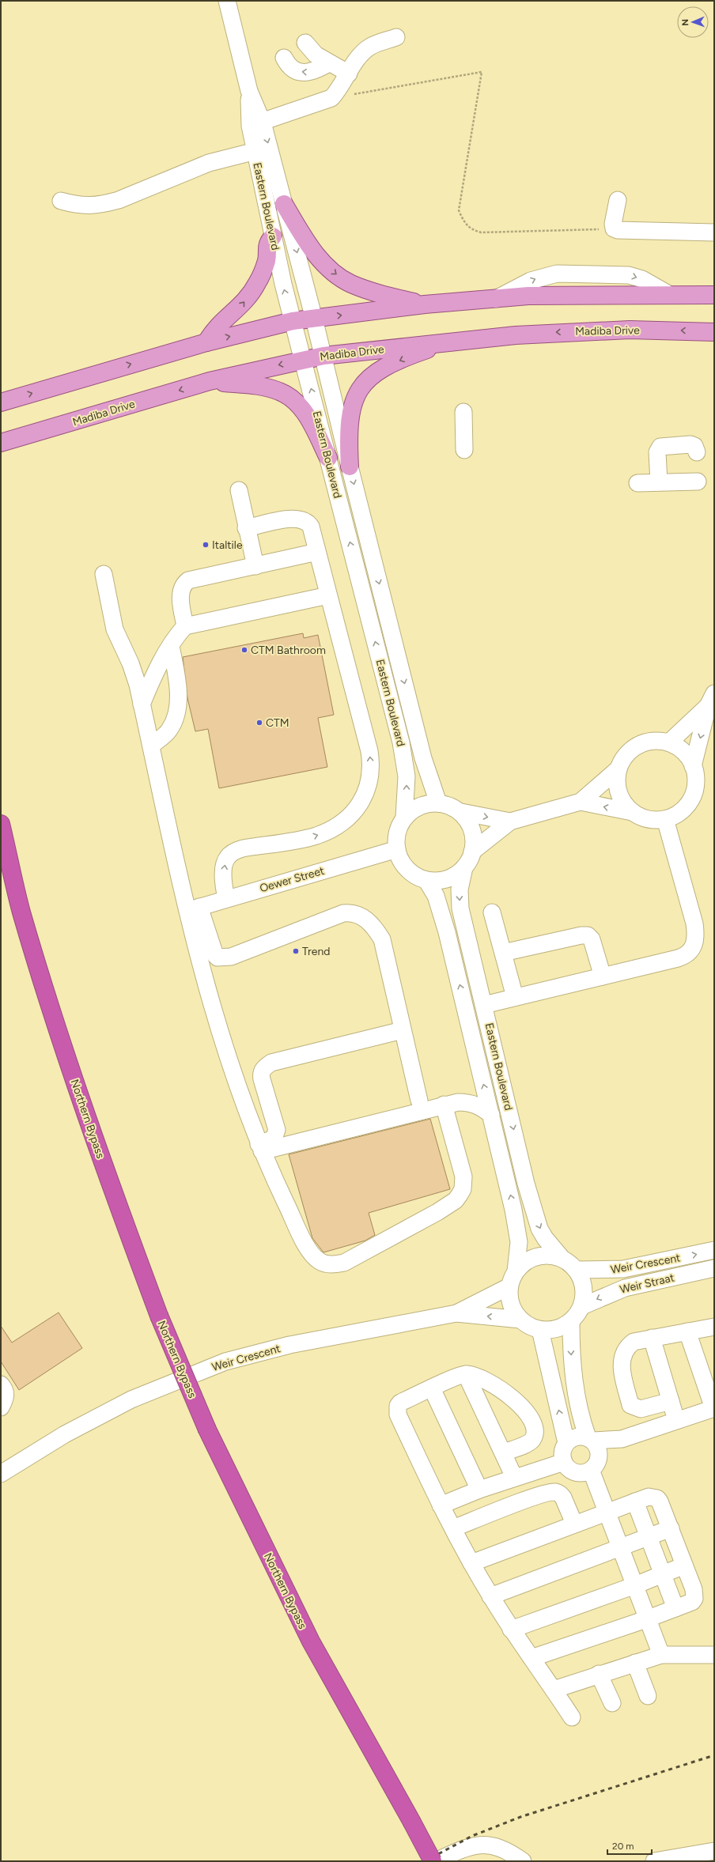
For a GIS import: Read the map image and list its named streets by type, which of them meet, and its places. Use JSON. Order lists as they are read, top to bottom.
{
  "streets": {
    "highway": ["Northern Bypass"],
    "main road": ["Madiba Drive"],
    "street": [
      "Eastern Boulevard",
      "Oewer Street",
      "Weir Crescent",
      "Weir Straat"
    ]
  },
  "crossings": [
    ["Eastern Boulevard", "Madiba Drive"],
    ["Eastern Boulevard", "Oewer Street"],
    ["Eastern Boulevard", "Weir Crescent"],
    ["Eastern Boulevard", "Weir Straat"],
    ["Weir Crescent", "Weir Straat"]
  ],
  "places": [
    "Italtile",
    "CTM Bathroom",
    "CTM",
    "Trend"
  ],
  "scale_bar": "20 m",
  "north": "left"
}
